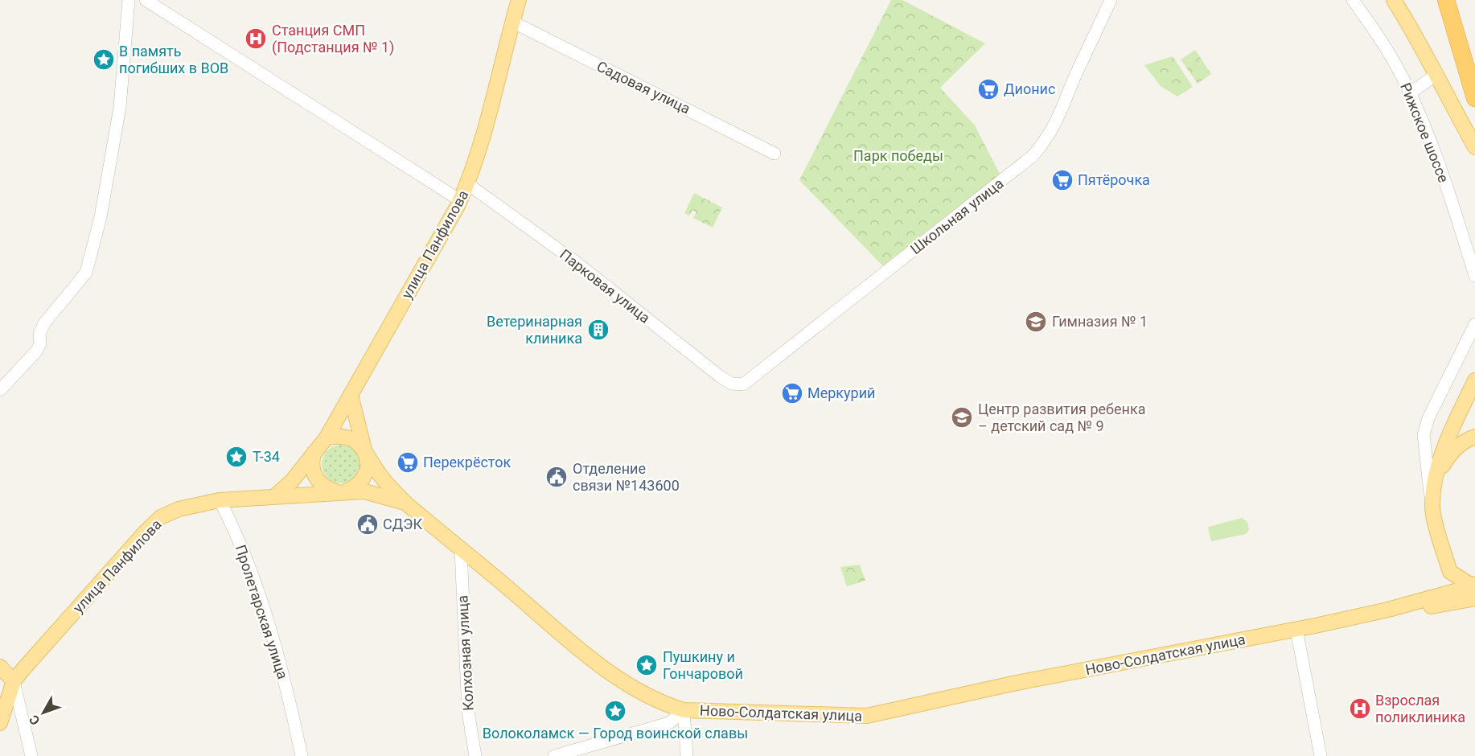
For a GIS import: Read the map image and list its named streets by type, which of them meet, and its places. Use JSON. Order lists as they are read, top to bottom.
{
  "streets": {
    "main road": ["улица Панфилова", "Ново-Солдатская улица"],
    "street": [
      "Садовая улица",
      "Рижское шоссе",
      "Школьная улица",
      "Парковая улица",
      "Пролетарская улица",
      "Колхозная улица"
    ]
  },
  "crossings": [
    ["Садовая улица", "улица Панфилова"],
    ["Школьная улица", "Парковая улица"],
    ["улица Панфилова", "Парковая улица"],
    ["улица Панфилова", "Пролетарская улица"],
    ["улица Панфилова", "Ново-Солдатская улица"],
    ["Колхозная улица", "Ново-Солдатская улица"]
  ],
  "parks": ["Парк победы"],
  "places": {
    "hospital": ["Станция СМП (Подстанция № 1)", "Взрослая поликлиника"],
    "place": [
      "В память погибших в ВОВ",
      "Т-34",
      "Пушкину и Гончаровой",
      "Волоколамск — Город воинской славы"
    ],
    "supermarket": [
      "Дионис",
      "Пятёрочка",
      "Меркурий",
      "Перекрёсток"
    ],
    "school or university": ["Гимназия № 1", "Центр развития ребенка – детский сад № 9"],
    "building": ["Ветеринарная клиника"],
    "public building": ["Отделение связи №143600", "СДЭК"]
  },
  "north": "bottom left"
}
